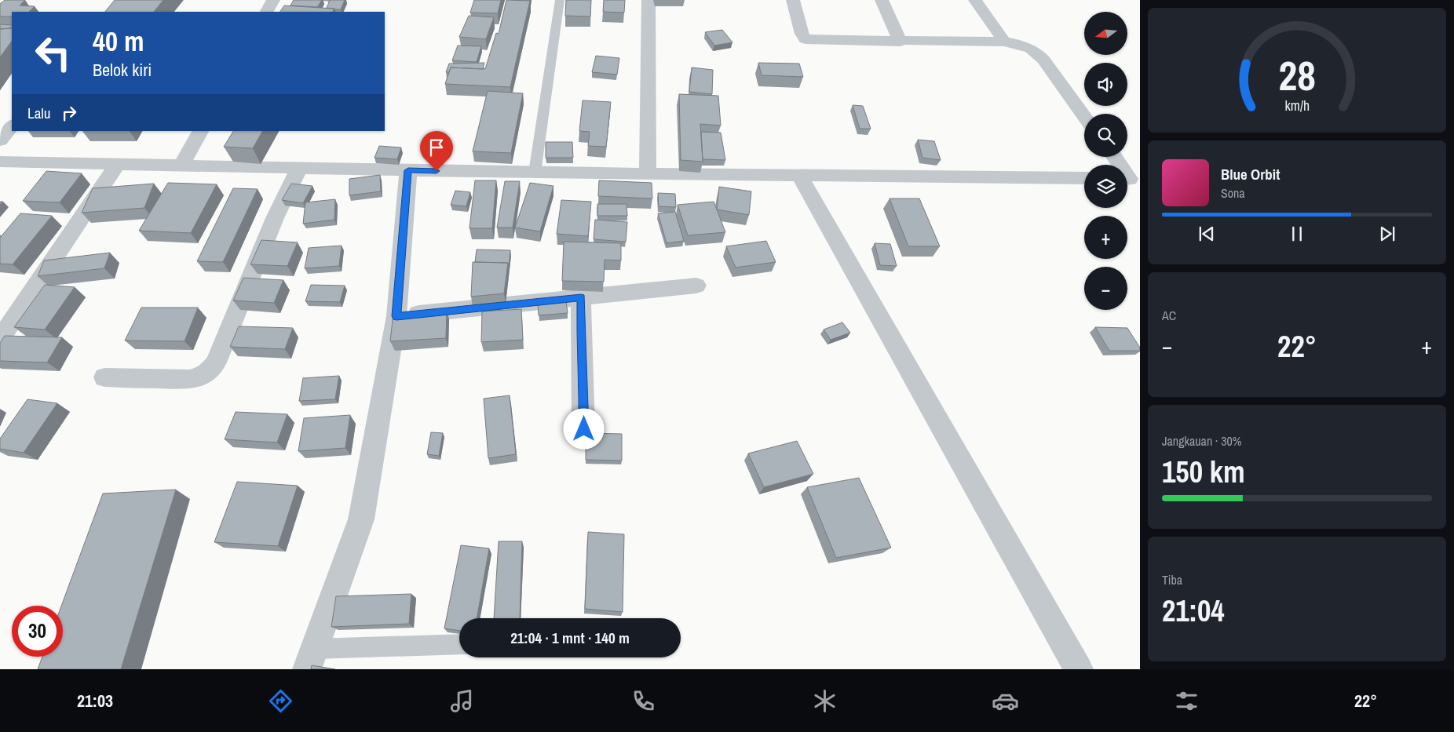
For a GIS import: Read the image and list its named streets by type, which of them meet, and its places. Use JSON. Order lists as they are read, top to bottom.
{
  "north": "left",
  "page": {
    "map_buttons": ["+", "−"],
    "turn": ["40 m", "Belok kiri"],
    "then": "Lalu",
    "song": ["Blue Orbit", "Sona"],
    "tile": [
      "AC",
      ["Jangkauan · 30%", "150 km"],
      ["Tiba", "21:04"]
    ],
    "heat": ["−", "22°", "+"],
    "limit": "30",
    "trip": "21:04 · 1 mnt · 140 m",
    "tabs": ["21:03", "22°"],
    "gauge": ["28", "km/h"]
  }
}
